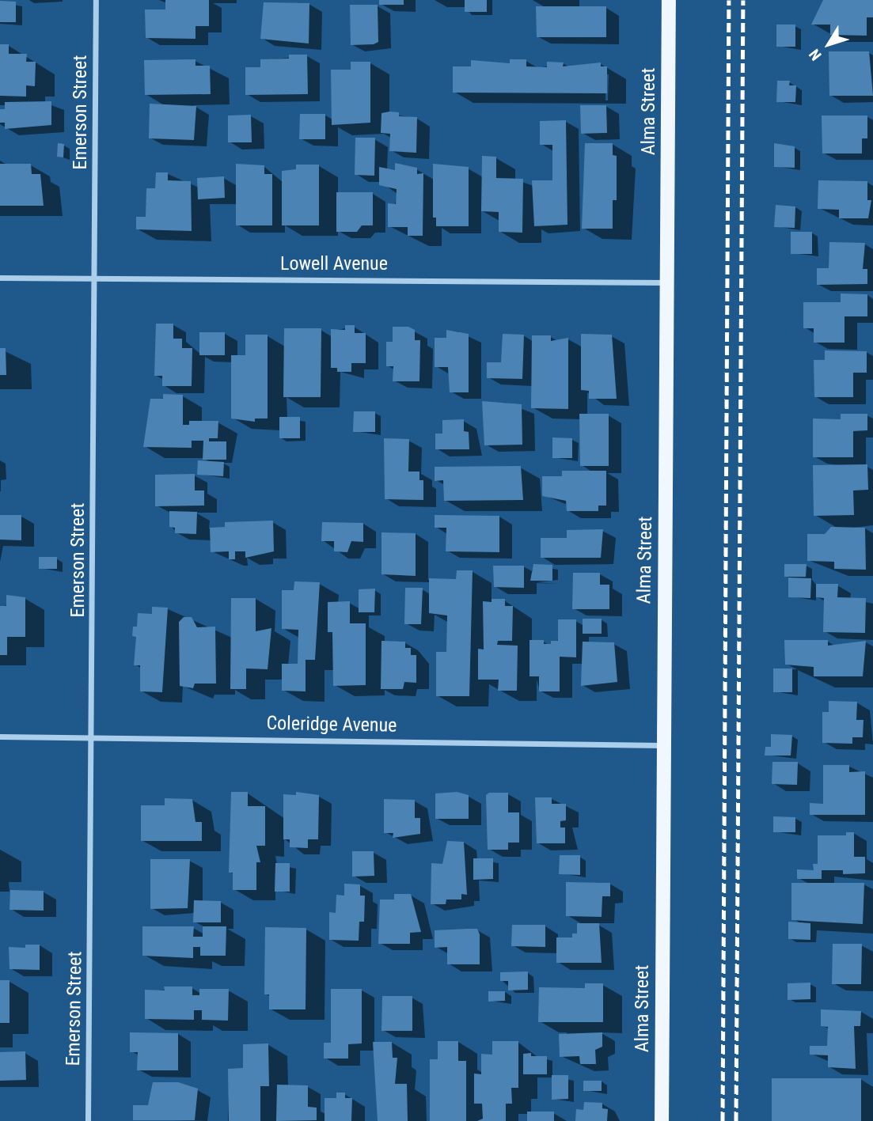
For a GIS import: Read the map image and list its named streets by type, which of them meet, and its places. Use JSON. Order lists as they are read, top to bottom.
{
  "streets": {
    "main road": ["Alma Street"],
    "street": ["Emerson Street", "Lowell Avenue", "Coleridge Avenue"]
  },
  "crossings": [
    ["Alma Street", "Lowell Avenue"],
    ["Alma Street", "Coleridge Avenue"],
    ["Emerson Street", "Lowell Avenue"],
    ["Emerson Street", "Coleridge Avenue"]
  ],
  "north": "bottom left"
}
